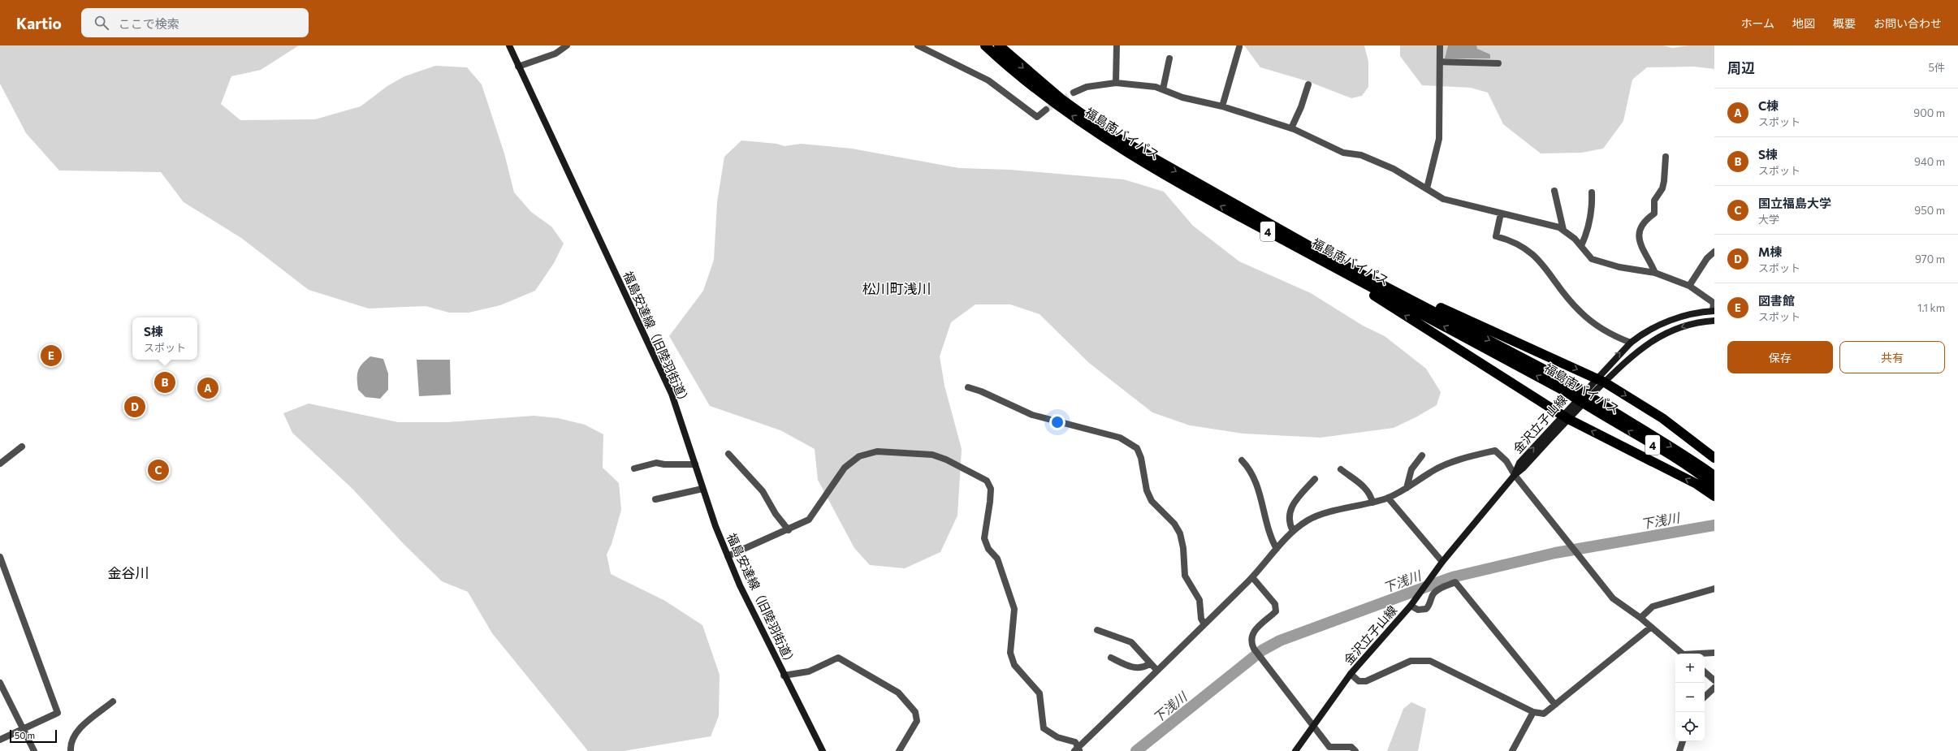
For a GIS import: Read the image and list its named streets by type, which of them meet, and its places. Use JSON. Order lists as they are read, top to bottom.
{
  "streets": {
    "highway": ["福島南バイパス", "4"],
    "main road": ["福島安達線（旧陸羽街道）", "金沢立子山線"]
  },
  "districts": ["松川町浅川", "金谷川"],
  "water": ["下浅川"],
  "scale_bar": "50 m",
  "page": {
    "header": "Kartio",
    "search": "ここで検索",
    "nav": [
      "ホーム",
      "地図",
      "概要",
      "お問い合わせ"
    ],
    "heading": ["周辺", "5件"],
    "list": [
      {
        "mark": "A",
        "name": "C棟",
        "note": "スポット",
        "value": "900 m"
      },
      {
        "mark": "B",
        "name": "S棟",
        "note": "スポット",
        "value": "940 m"
      },
      {
        "mark": "C",
        "name": "国立福島大学",
        "note": "大学",
        "value": "950 m"
      },
      {
        "mark": "D",
        "name": "M棟",
        "note": "スポット",
        "value": "970 m"
      },
      {
        "mark": "E",
        "name": "図書館",
        "note": "スポット",
        "value": "1.1 km"
      }
    ],
    "popup": ["S棟", "スポット"],
    "buttons": ["保存", "共有"],
    "pins": [
      "E",
      "B",
      "A",
      "D",
      "C"
    ],
    "map_buttons": ["+", "−"],
    "scale": "50 m"
  }
}
